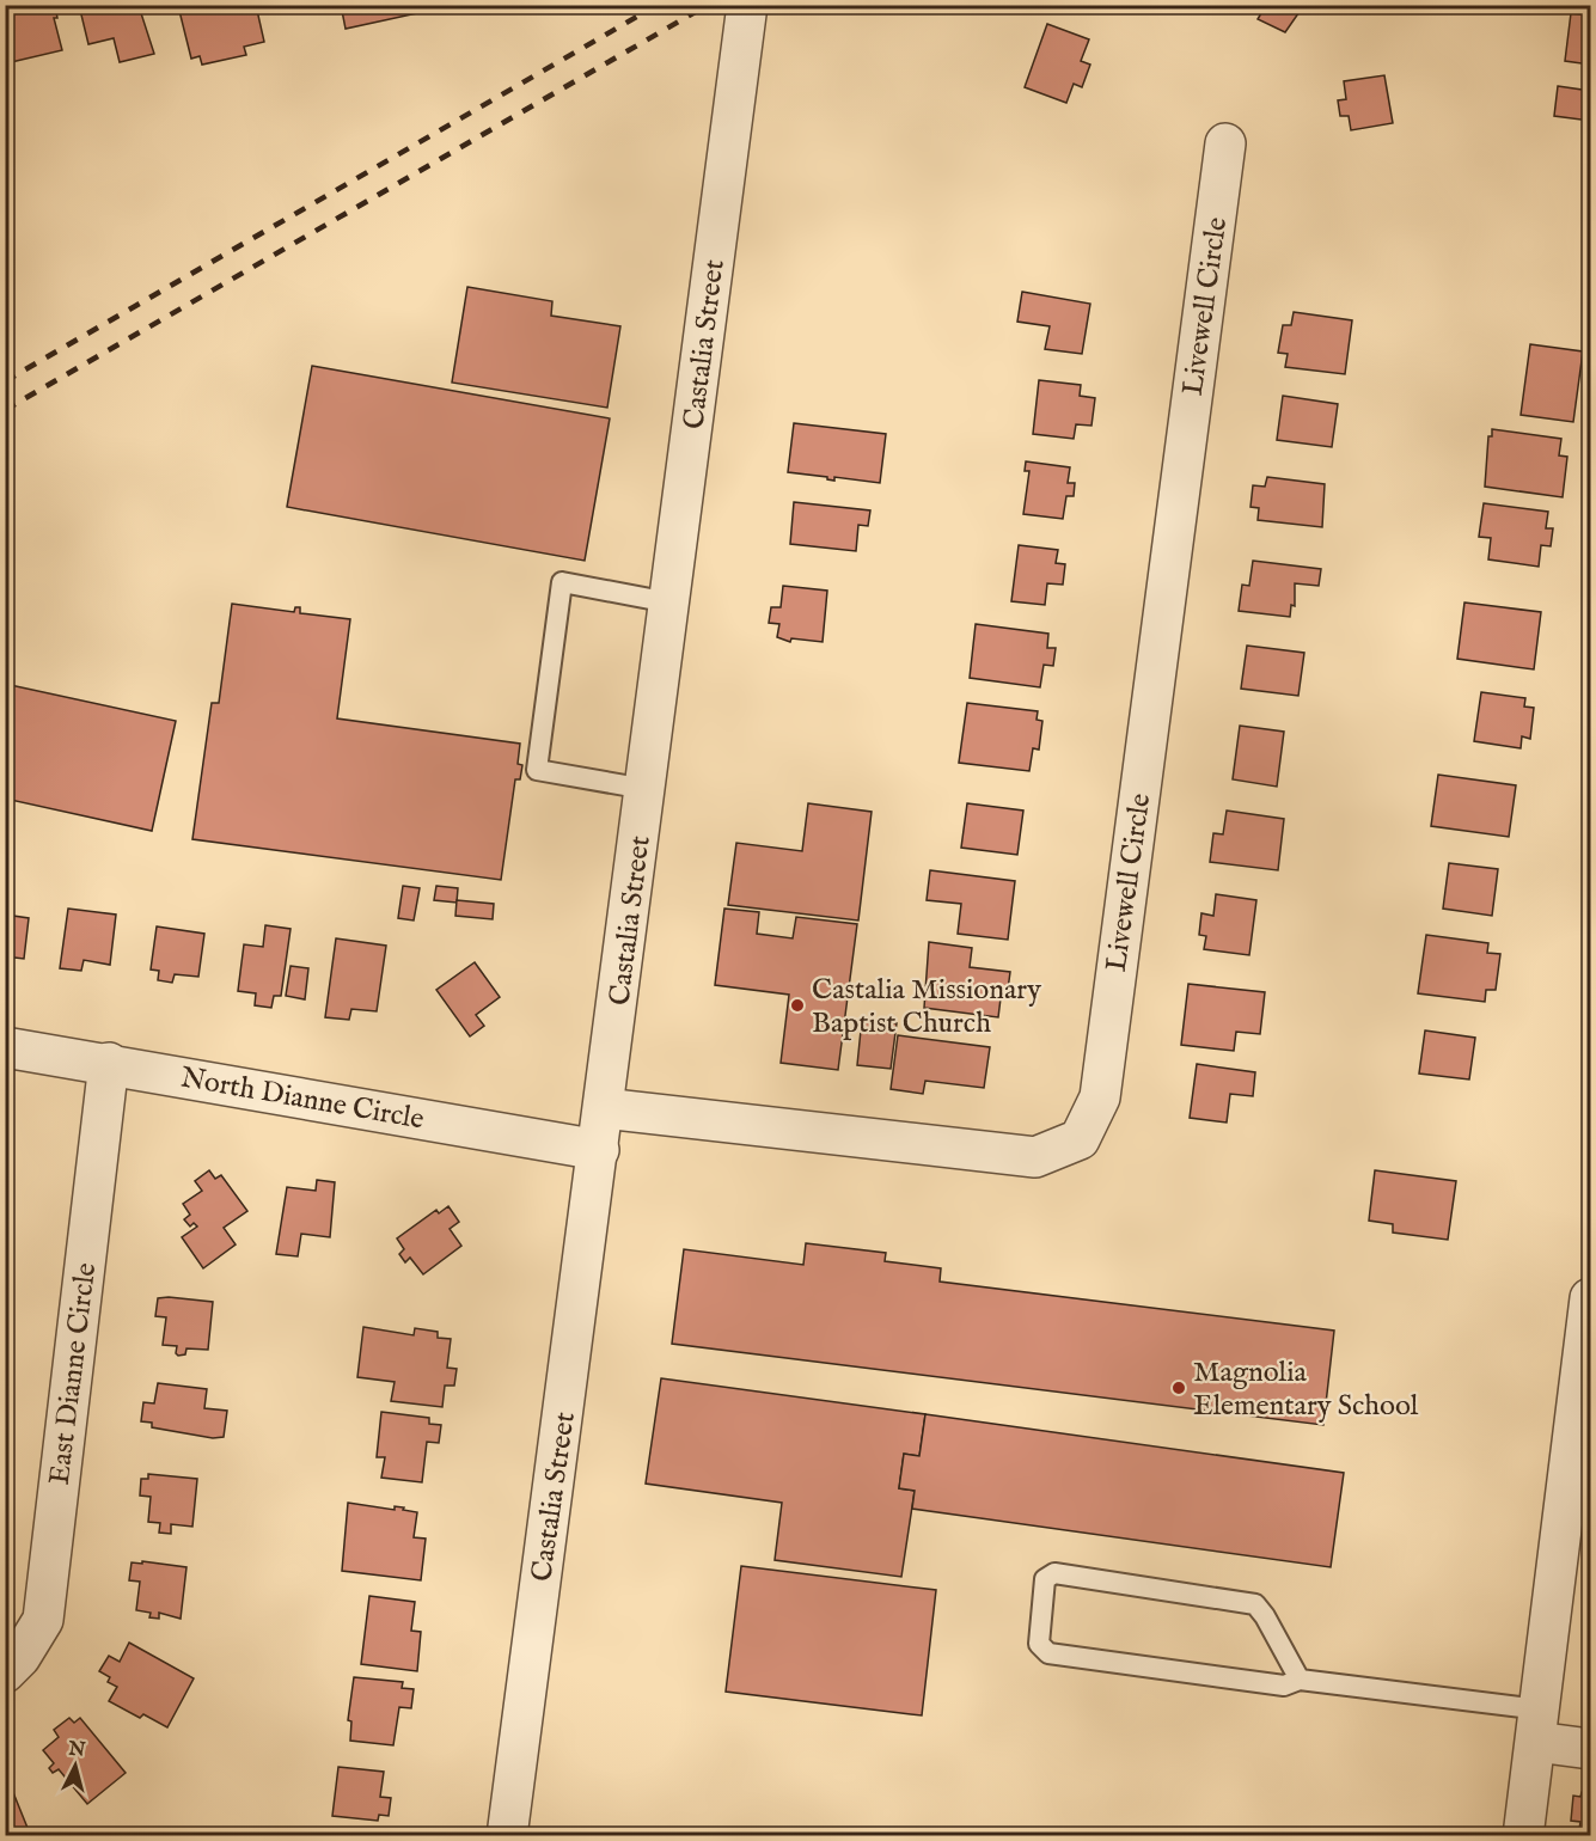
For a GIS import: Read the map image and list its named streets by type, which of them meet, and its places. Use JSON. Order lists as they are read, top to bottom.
{
  "streets": {
    "street": [
      "Livewell Circle",
      "Castalia Street",
      "North Dianne Circle",
      "East Dianne Circle"
    ]
  },
  "crossings": [
    ["Livewell Circle", "Castalia Street"],
    ["Castalia Street", "North Dianne Circle"],
    ["North Dianne Circle", "East Dianne Circle"]
  ],
  "places": ["Castalia Missionary Baptist Church", "Magnolia Elementary School"],
  "north": "top"
}
